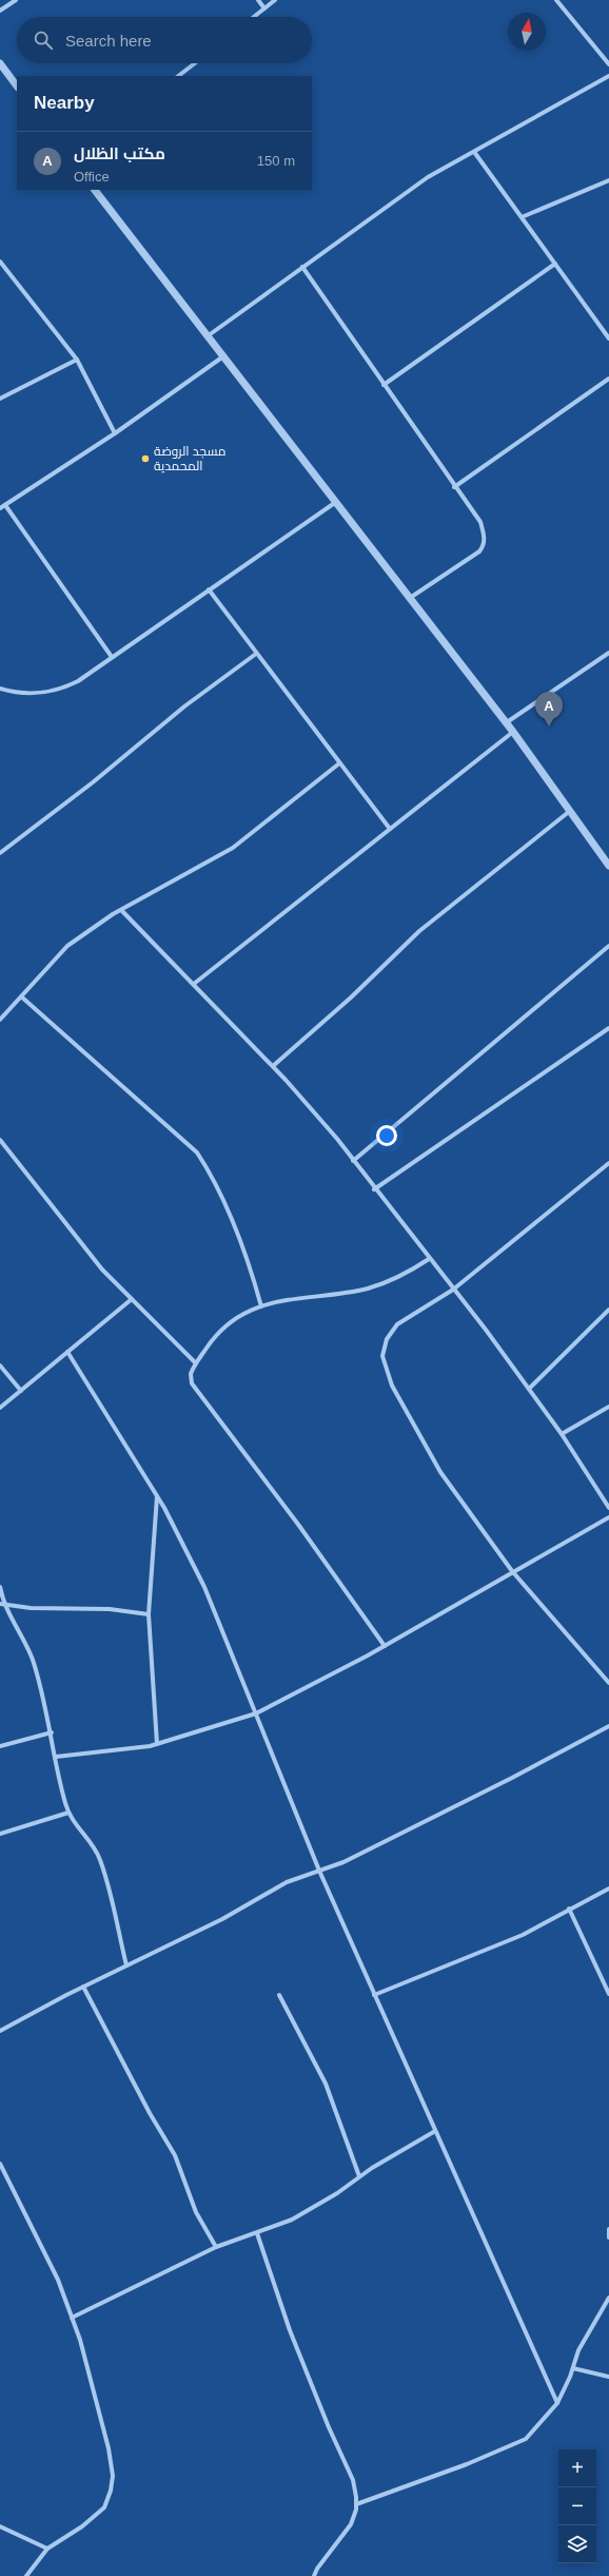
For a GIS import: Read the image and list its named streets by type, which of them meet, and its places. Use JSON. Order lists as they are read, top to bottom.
{
  "places": ["مسجد الروضة المحمدية"],
  "north": "top",
  "page": {
    "search": "Search here",
    "heading": "Nearby",
    "list": [
      {
        "mark": "A",
        "name": "مكتب الظلال",
        "note": "Office",
        "value": "150 m"
      }
    ],
    "pins": "A",
    "map_buttons": ["+", "−"]
  }
}
